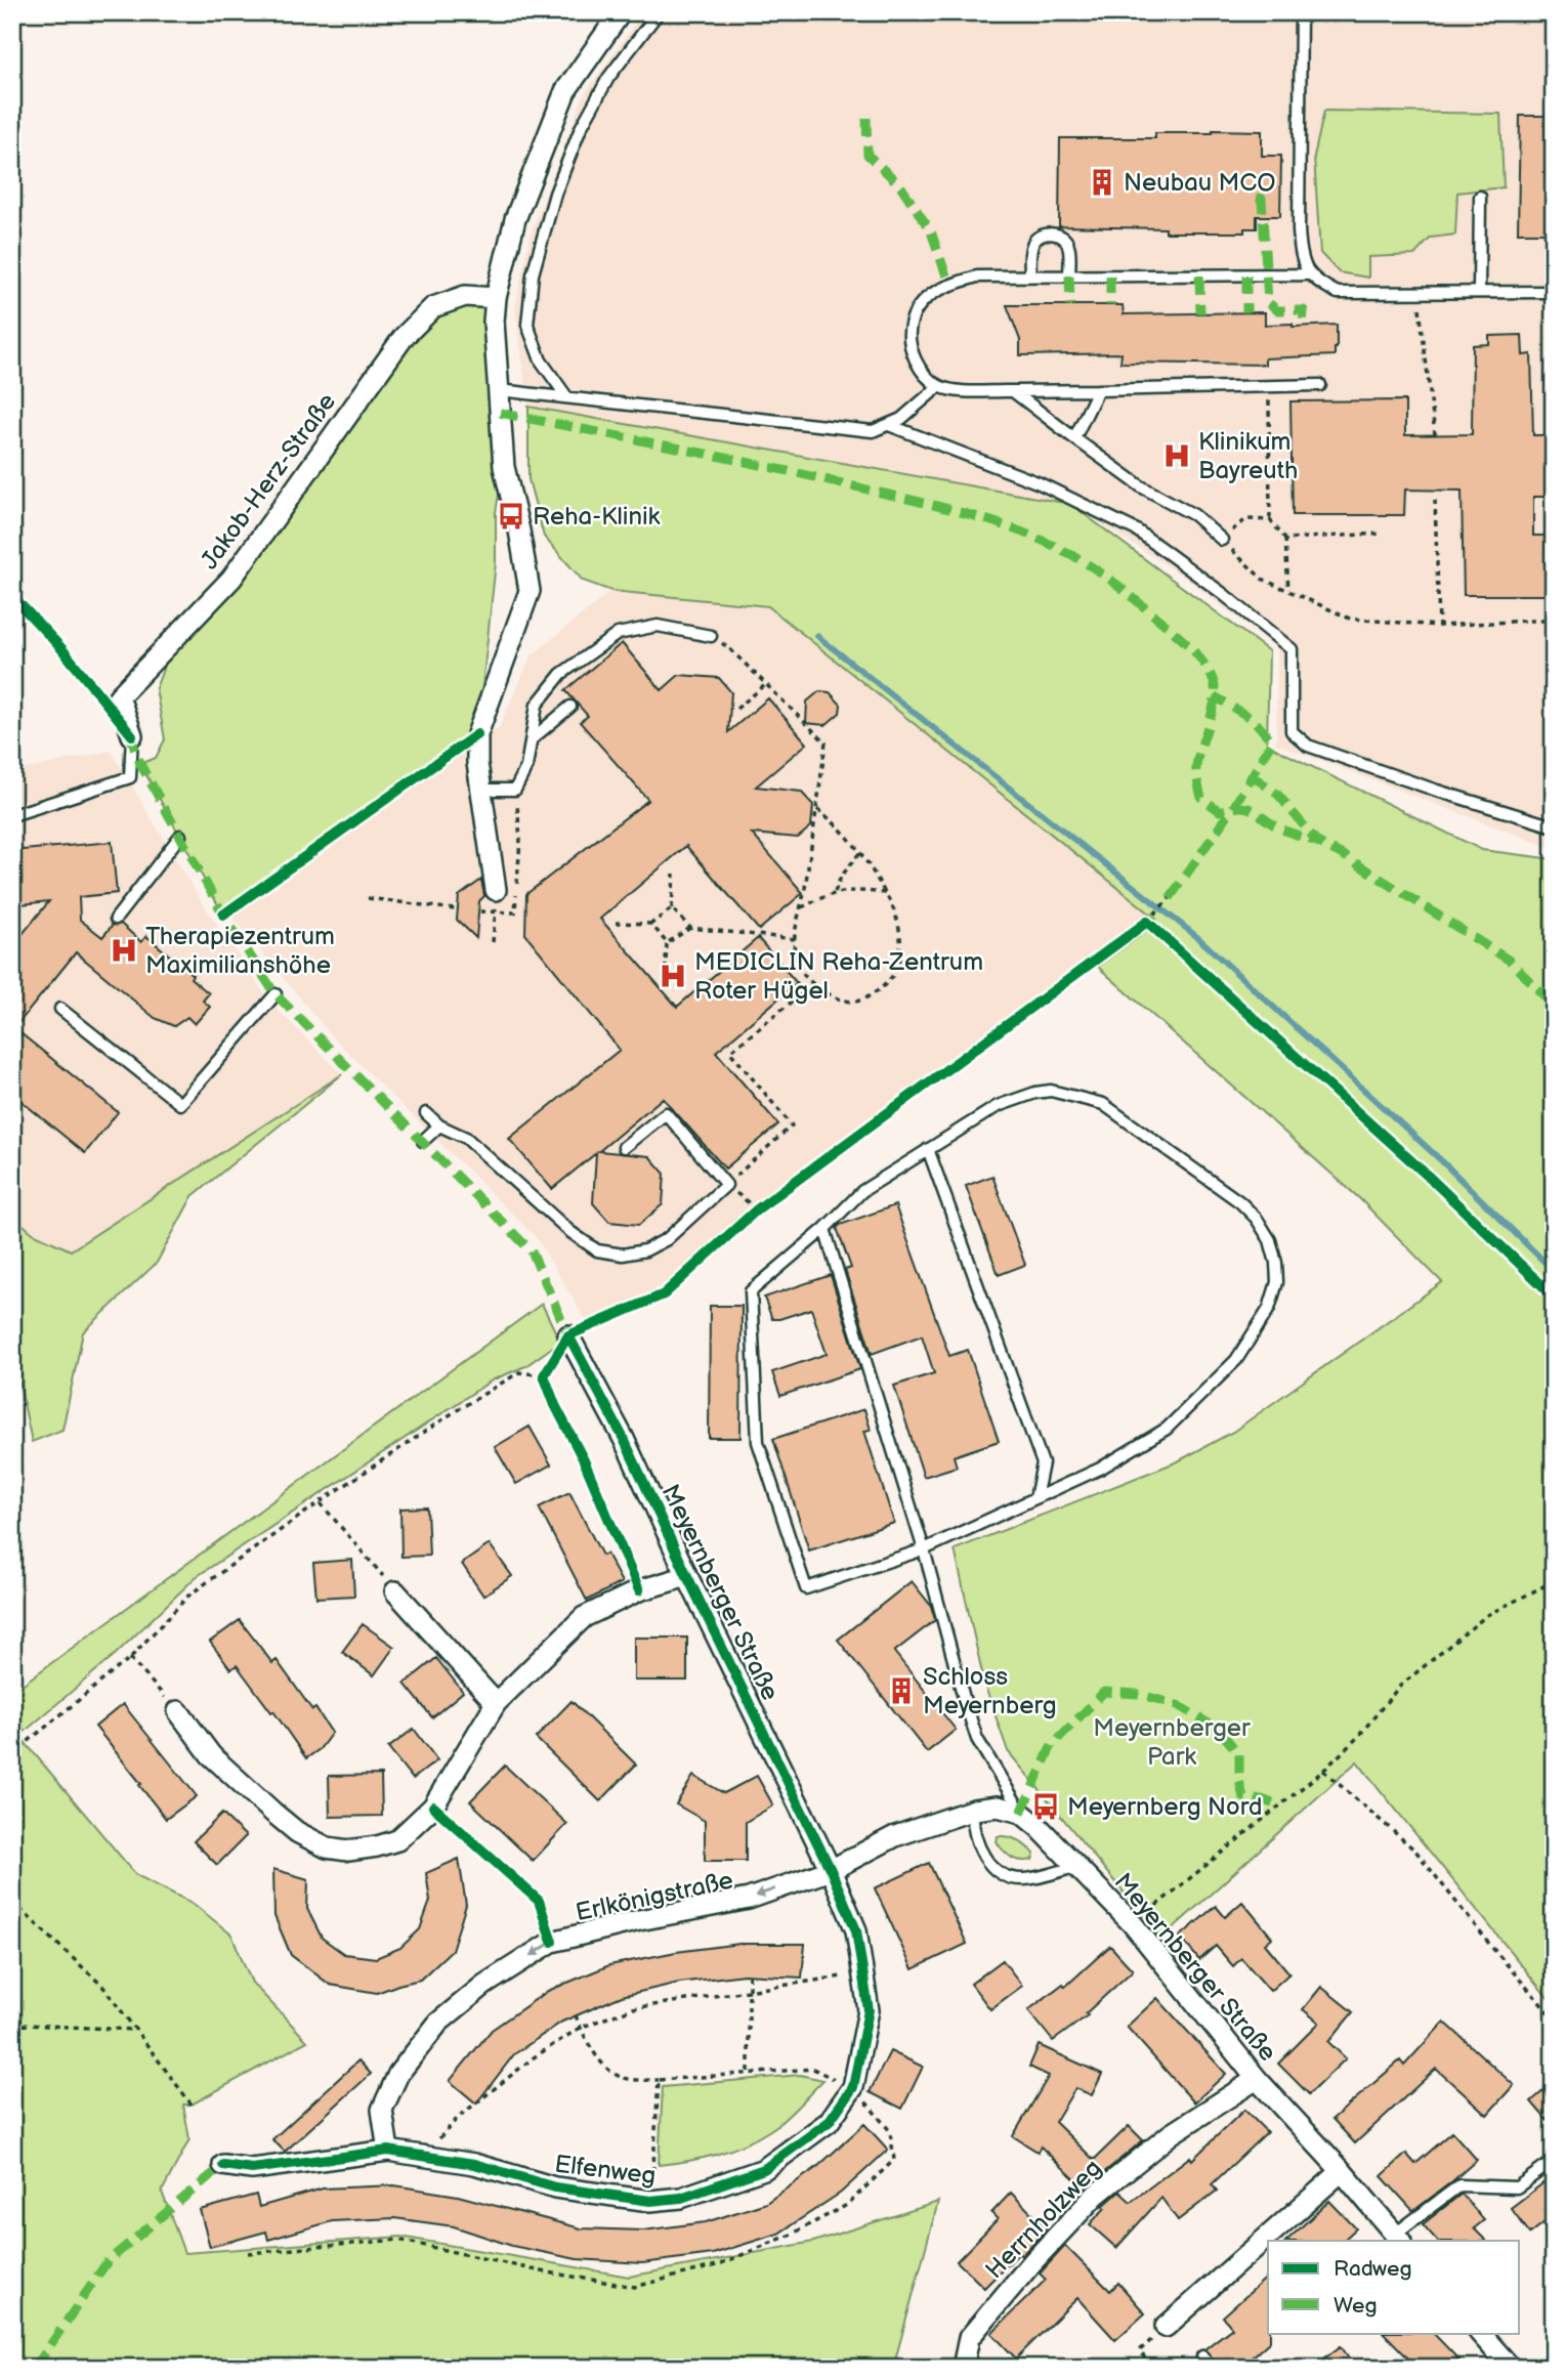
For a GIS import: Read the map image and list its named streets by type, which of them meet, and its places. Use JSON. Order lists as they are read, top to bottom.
{
  "streets": {
    "street": [
      "Jakob-Herz-Straße",
      "Meyernberger Straße",
      "Erlkönigstraße",
      "Elfenweg",
      "Herrnholzweg"
    ]
  },
  "crossings": [
    ["Meyernberger Straße", "Erlkönigstraße"],
    ["Meyernberger Straße", "Elfenweg"],
    ["Meyernberger Straße", "Herrnholzweg"],
    ["Erlkönigstraße", "Elfenweg"]
  ],
  "one_way": ["Erlkönigstraße"],
  "parks": ["Meyernberger Park"],
  "places": {
    "building": ["Neubau MCO", "Schloss Meyernberg"],
    "hospital": ["Klinikum Bayreuth", "Therapiezentrum Maximilianshöhe", "MEDICLIN Reha-Zentrum Roter Hügel"],
    "bus stop": ["Reha-Klinik", "Meyernberg Nord"]
  },
  "legend": ["Radweg", "Weg"]
}
